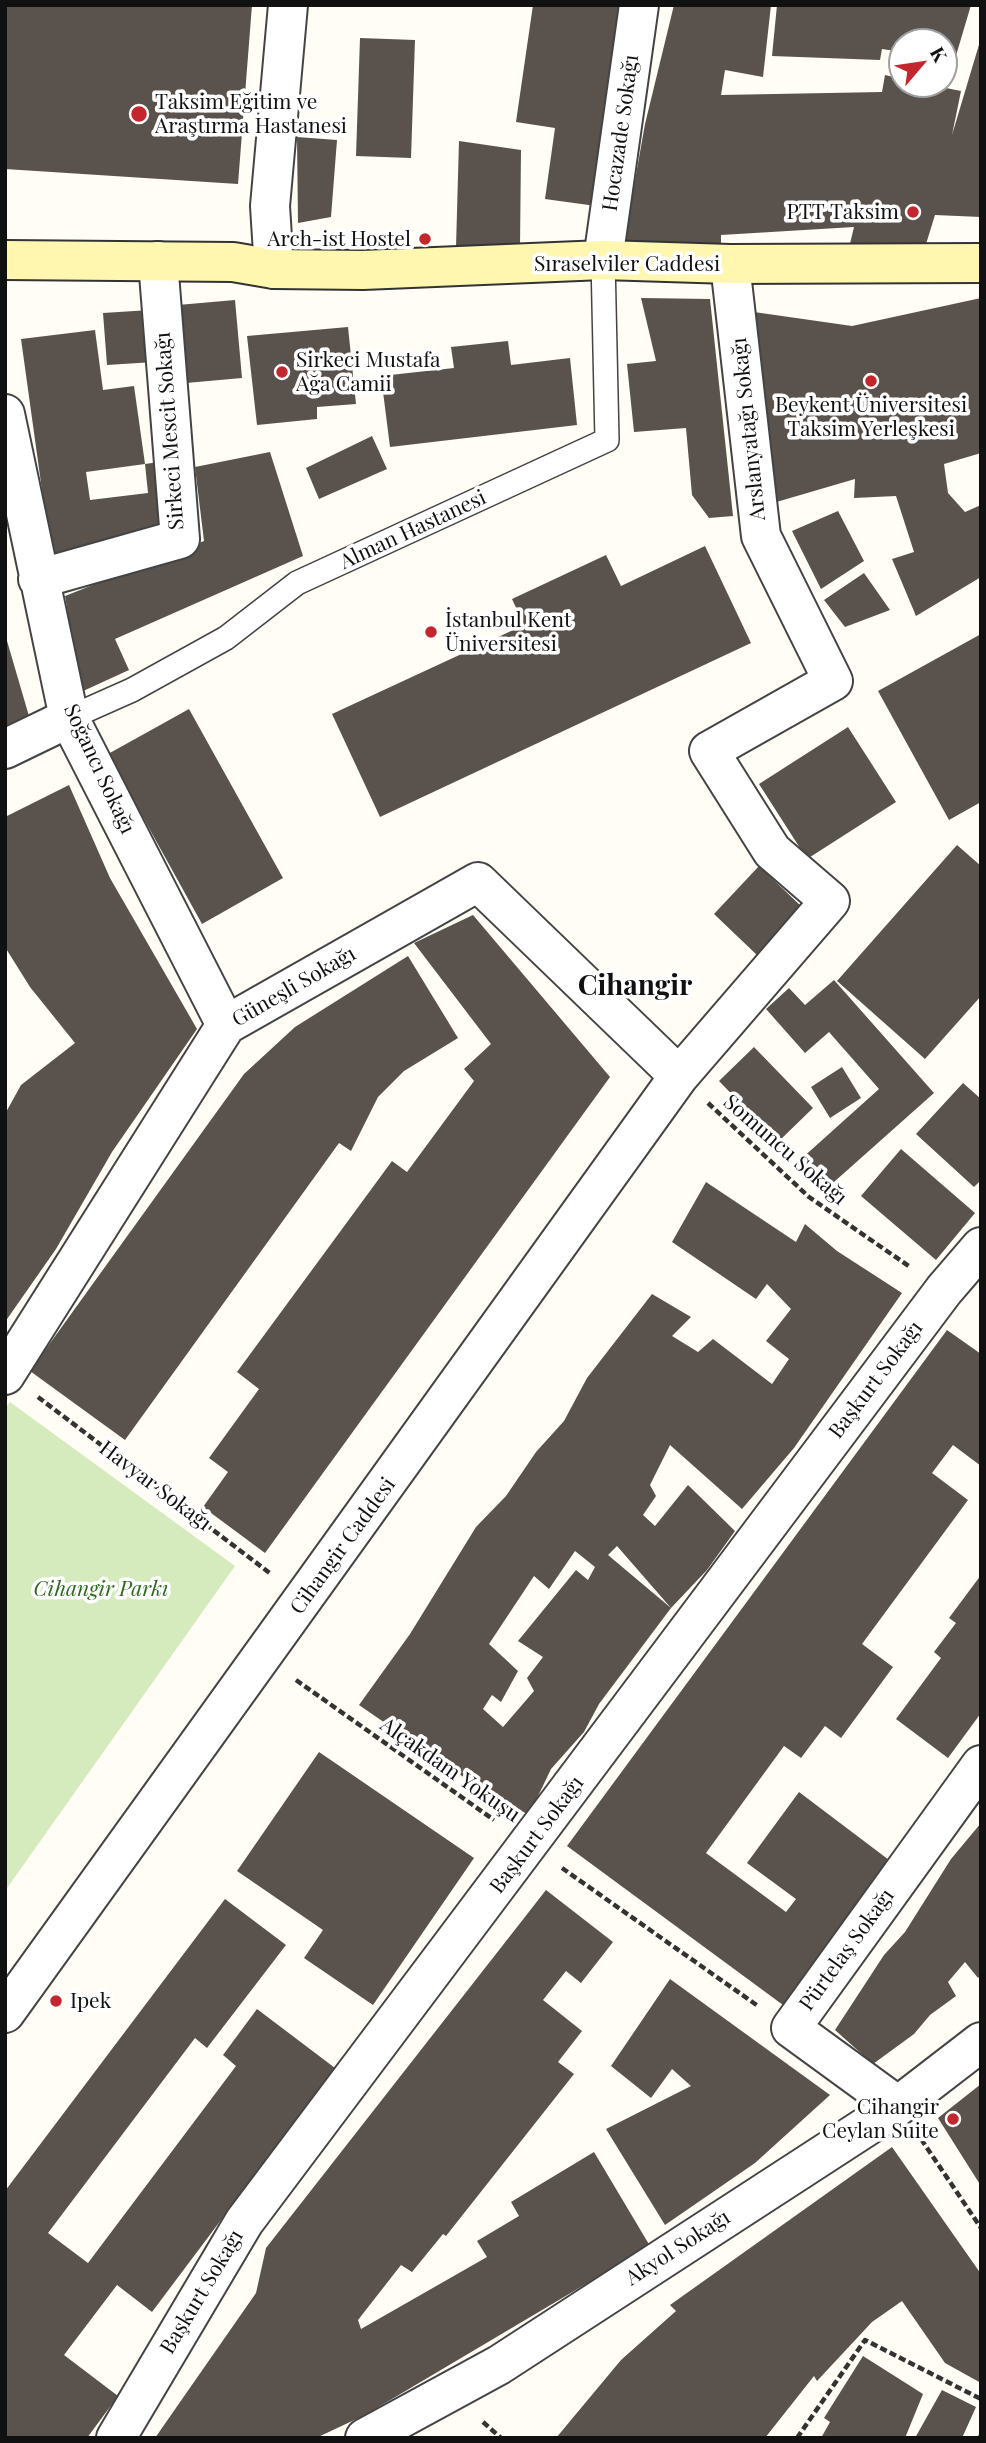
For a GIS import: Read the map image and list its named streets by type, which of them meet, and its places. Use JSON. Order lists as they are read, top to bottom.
{
  "streets": {
    "main road": ["Sıraselviler Caddesi"],
    "street": [
      "Hocazade Sokağı",
      "Arslanyatağı Sokağı",
      "Sirkeci Mescit Sokağı",
      "Soğancı Sokağı",
      "Güneşli Sokağı",
      "Başkurt Sokağı",
      "Cihangir Caddesi",
      "Pürtelaş Sokağı",
      "Akyol Sokağı"
    ],
    "lane": ["Alman Hastanesi"],
    "path": ["Somuncu Sokağı", "Havyar Sokağı", "Alçakdam Yokuşu"]
  },
  "crossings": [
    ["Hocazade Sokağı", "Sıraselviler Caddesi"],
    ["Hocazade Sokağı", "Alman Hastanesi"],
    ["Sıraselviler Caddesi", "Arslanyatağı Sokağı"],
    ["Sıraselviler Caddesi", "Sirkeci Mescit Sokağı"],
    ["Sıraselviler Caddesi", "Alman Hastanesi"],
    ["Arslanyatağı Sokağı", "Güneşli Sokağı"],
    ["Arslanyatağı Sokağı", "Somuncu Sokağı"],
    ["Arslanyatağı Sokağı", "Cihangir Caddesi"],
    ["Sirkeci Mescit Sokağı", "Soğancı Sokağı"],
    ["Alman Hastanesi", "Soğancı Sokağı"],
    ["Soğancı Sokağı", "Güneşli Sokağı"],
    ["Güneşli Sokağı", "Somuncu Sokağı"],
    ["Güneşli Sokağı", "Havyar Sokağı"],
    ["Güneşli Sokağı", "Cihangir Caddesi"],
    ["Somuncu Sokağı", "Başkurt Sokağı"],
    ["Somuncu Sokağı", "Cihangir Caddesi"],
    ["Başkurt Sokağı", "Alçakdam Yokuşu"],
    ["Havyar Sokağı", "Cihangir Caddesi"],
    ["Cihangir Caddesi", "Alçakdam Yokuşu"],
    ["Alçakdam Yokuşu", "Pürtelaş Sokağı"],
    ["Pürtelaş Sokağı", "Akyol Sokağı"]
  ],
  "districts": ["Cihangir"],
  "parks": ["Cihangir Parkı"],
  "places": [
    "Taksim Eğitim ve Araştırma Hastanesi",
    "PTT Taksim",
    "Arch-ist Hostel",
    "Sirkeci Mustafa Ağa Camii",
    "Beykent Üniversitesi Taksim Yerleşkesi",
    "İstanbul Kent Üniversitesi",
    "Ipek",
    "Cihangir Ceylan Suite"
  ],
  "north": "top right"
}
